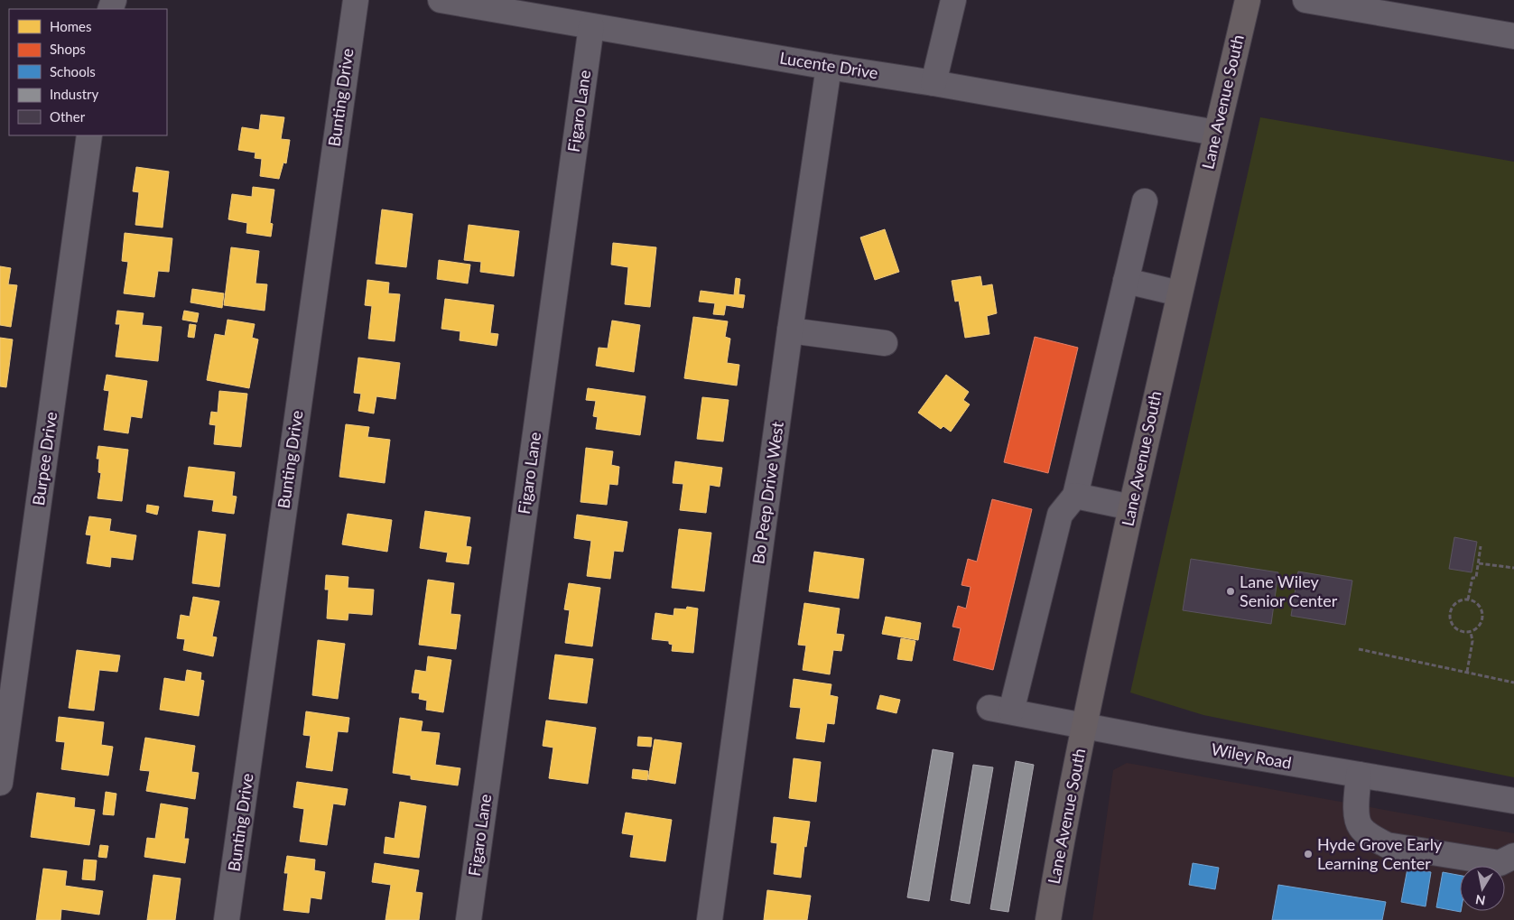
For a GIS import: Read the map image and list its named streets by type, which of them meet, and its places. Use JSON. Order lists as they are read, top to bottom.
{
  "streets": {
    "main road": ["Lane Avenue South"],
    "street": [
      "Lucente Drive",
      "Bunting Drive",
      "Figaro Lane",
      "Burpee Drive",
      "Bo Peep Drive West",
      "Wiley Road"
    ]
  },
  "crossings": [
    ["Lucente Drive", "Lane Avenue South"],
    ["Lucente Drive", "Figaro Lane"],
    ["Lucente Drive", "Bo Peep Drive West"],
    ["Lane Avenue South", "Wiley Road"]
  ],
  "places": ["Lane Wiley Senior Center", "Hyde Grove Early Learning Center"],
  "legend": [
    "Homes",
    "Shops",
    "Schools",
    "Industry",
    "Other"
  ],
  "north": "bottom"
}
